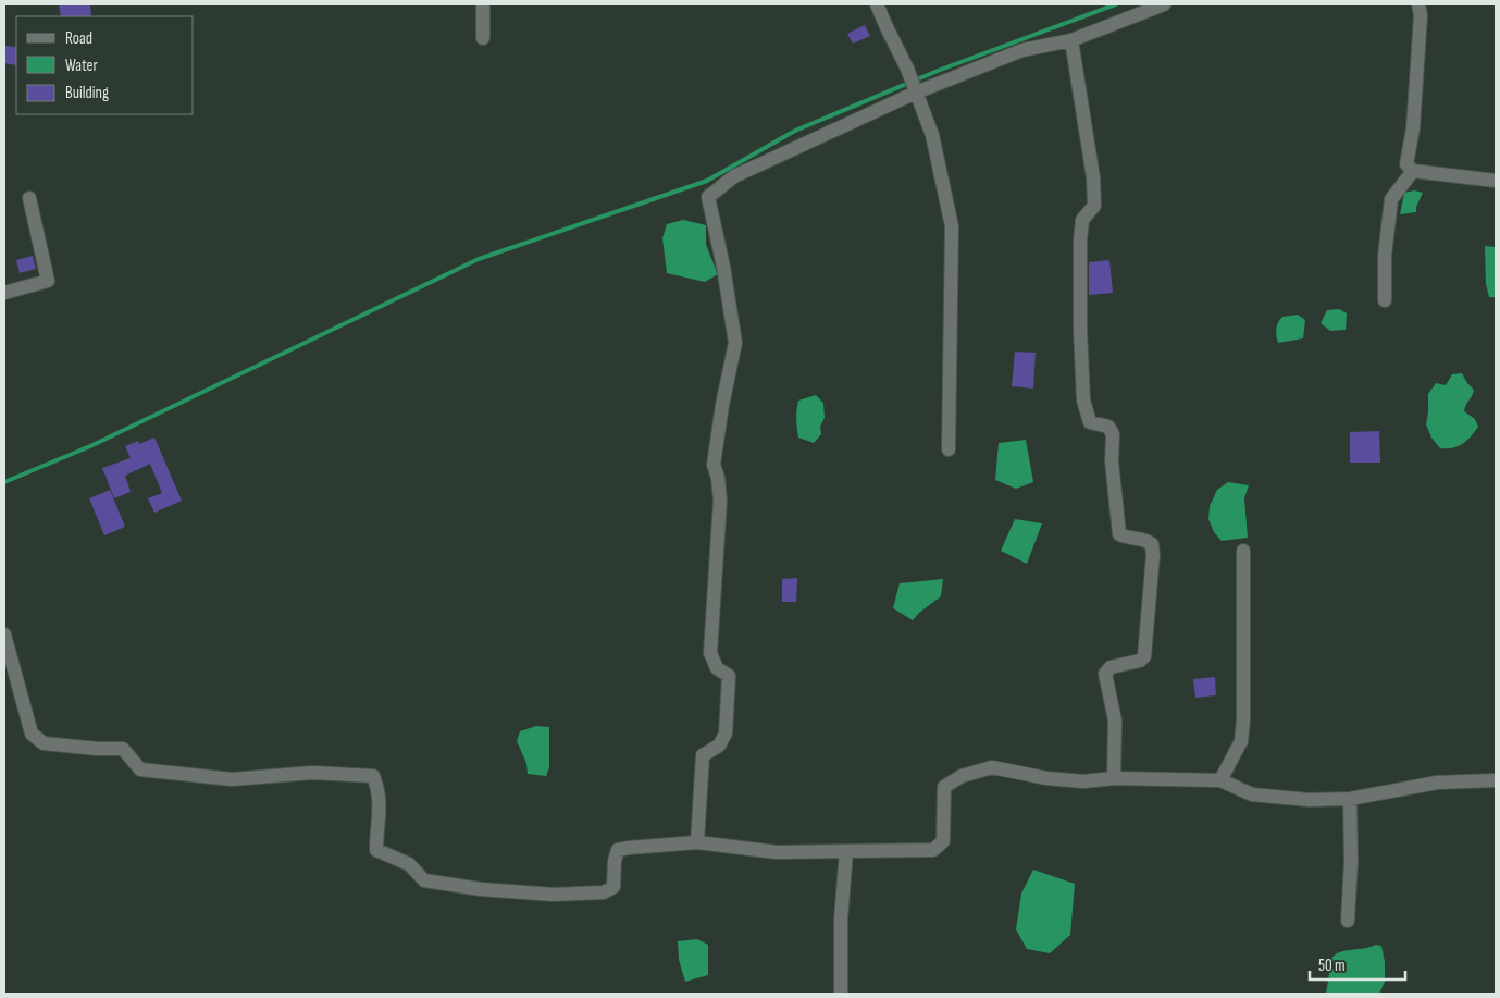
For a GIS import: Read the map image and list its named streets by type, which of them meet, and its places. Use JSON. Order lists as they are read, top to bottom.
{
  "legend": ["Road", "Water", "Building"],
  "scale_bar": "50 m"
}
